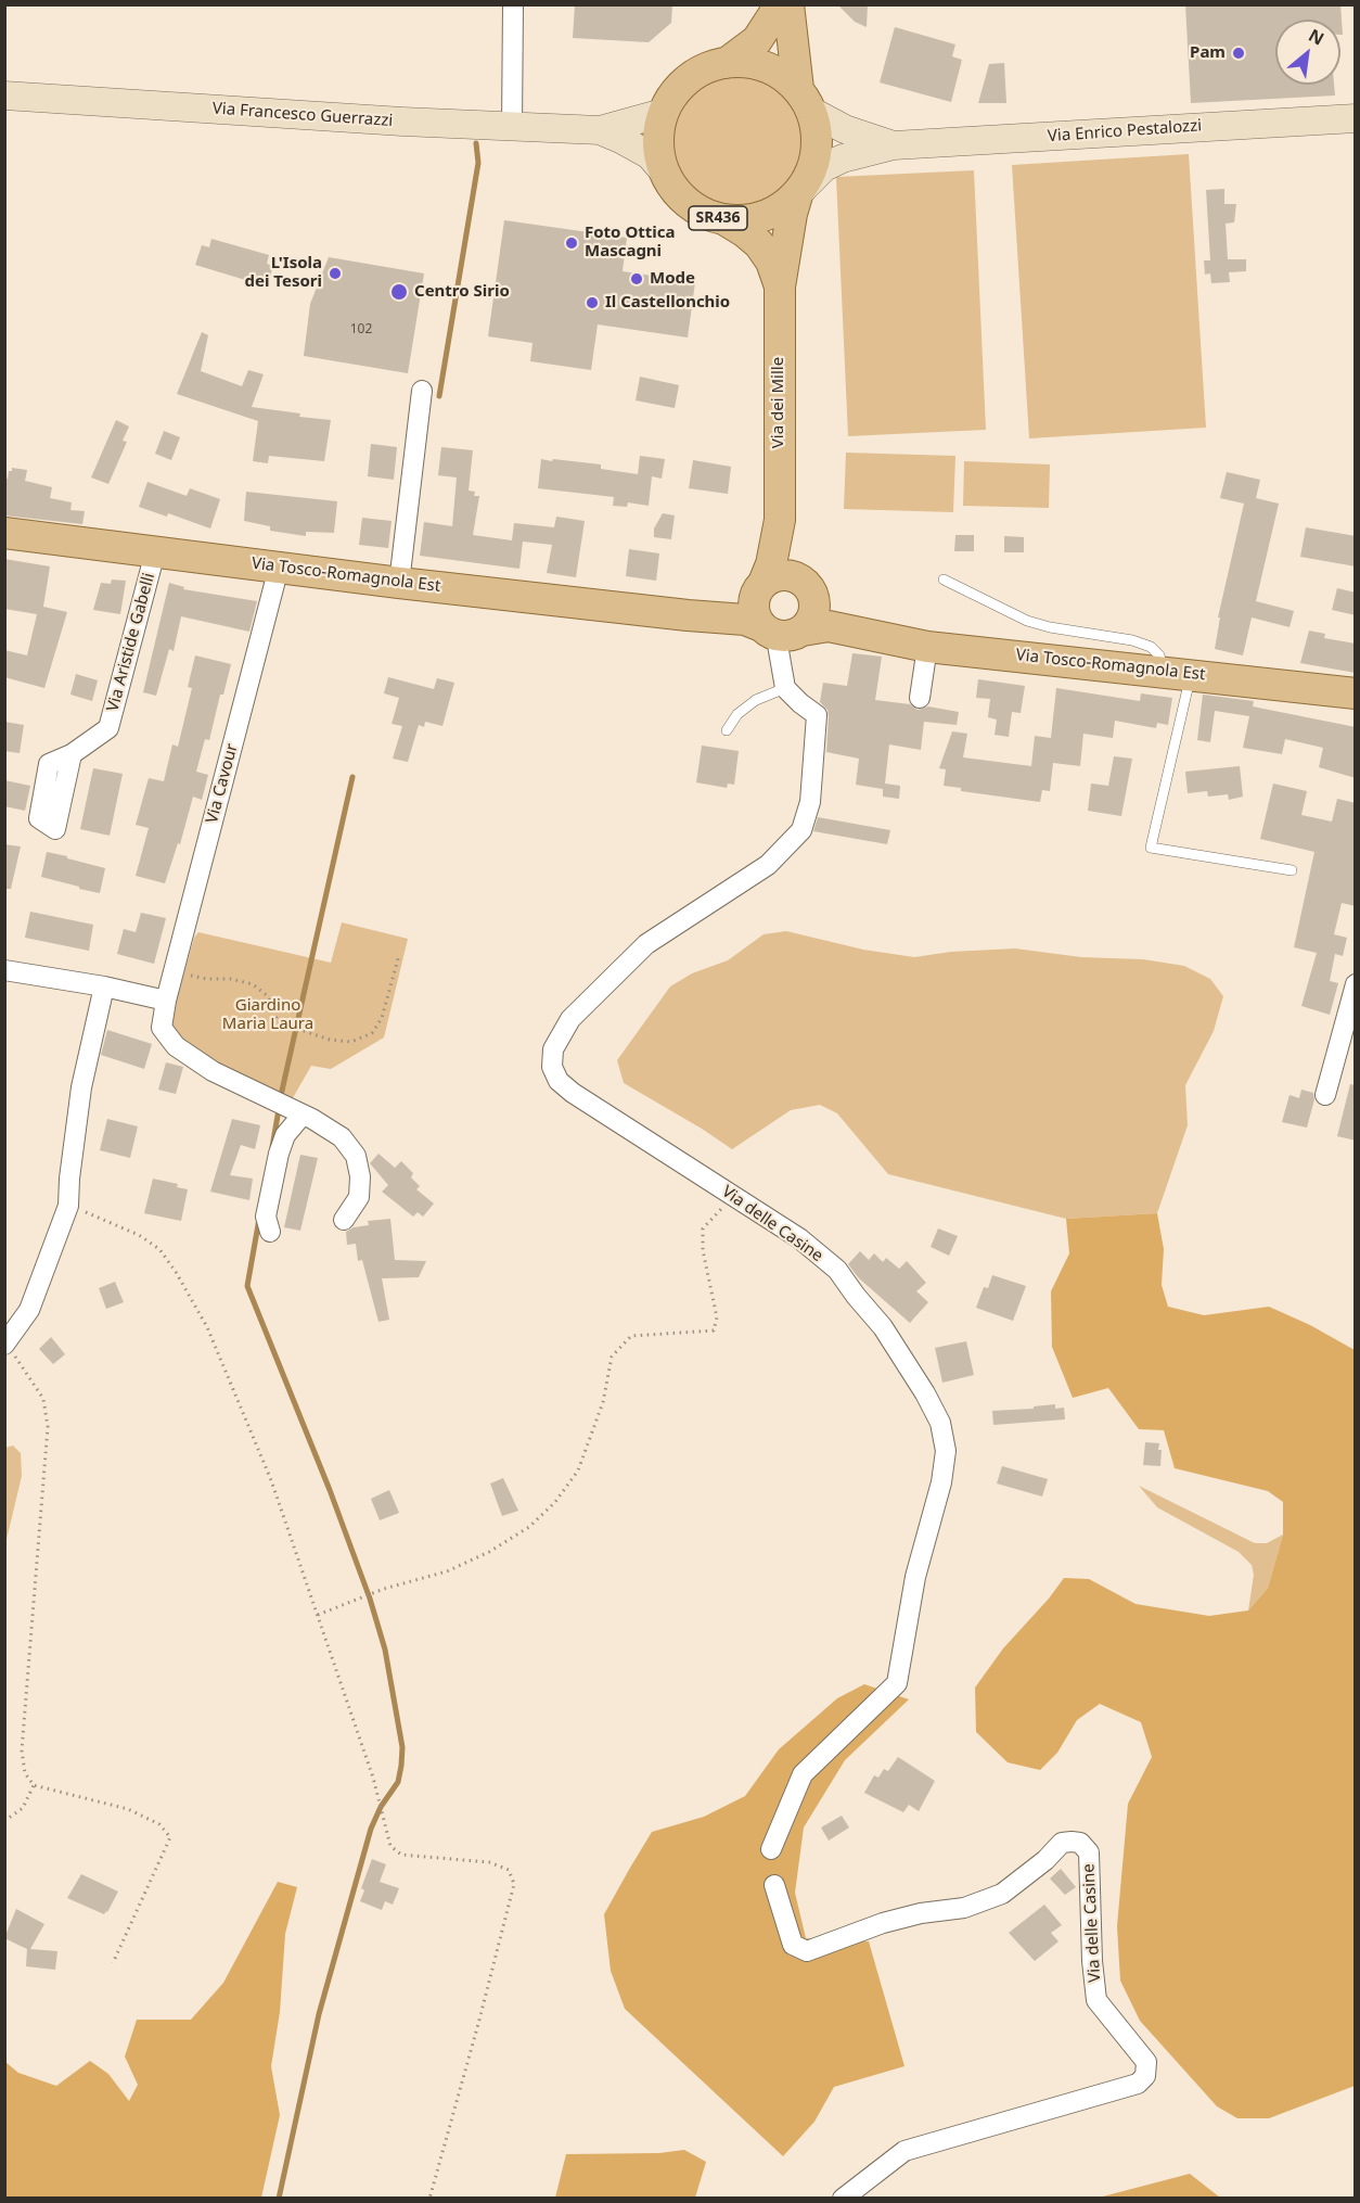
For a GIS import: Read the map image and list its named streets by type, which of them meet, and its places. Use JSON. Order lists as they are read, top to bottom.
{
  "streets": {
    "main road": [
      "Via Francesco Guerrazzi",
      "Via Enrico Pestalozzi",
      "SR436",
      "Via dei Mille",
      "Via Tosco-Romagnola Est"
    ],
    "street": ["Via Aristide Gabelli", "Via Cavour", "Via delle Casine"]
  },
  "crossings": [
    ["Via Francesco Guerrazzi", "Via Enrico Pestalozzi"],
    ["Via Francesco Guerrazzi", "SR436"],
    ["Via Francesco Guerrazzi", "Via dei Mille"],
    ["Via Enrico Pestalozzi", "SR436"],
    ["Via Enrico Pestalozzi", "Via dei Mille"],
    ["SR436", "Via dei Mille"],
    ["Via dei Mille", "Via Tosco-Romagnola Est"],
    ["Via Tosco-Romagnola Est", "Via Aristide Gabelli"],
    ["Via Tosco-Romagnola Est", "Via Cavour"]
  ],
  "parks": ["Giardino Maria Laura"],
  "places": [
    "Pam",
    "Foto Ottica Mascagni",
    "L'Isola dei Tesori",
    "Mode",
    "Centro Sirio",
    "Il Castellonchio"
  ],
  "house_numbers": ["102"],
  "north": "top right"
}
